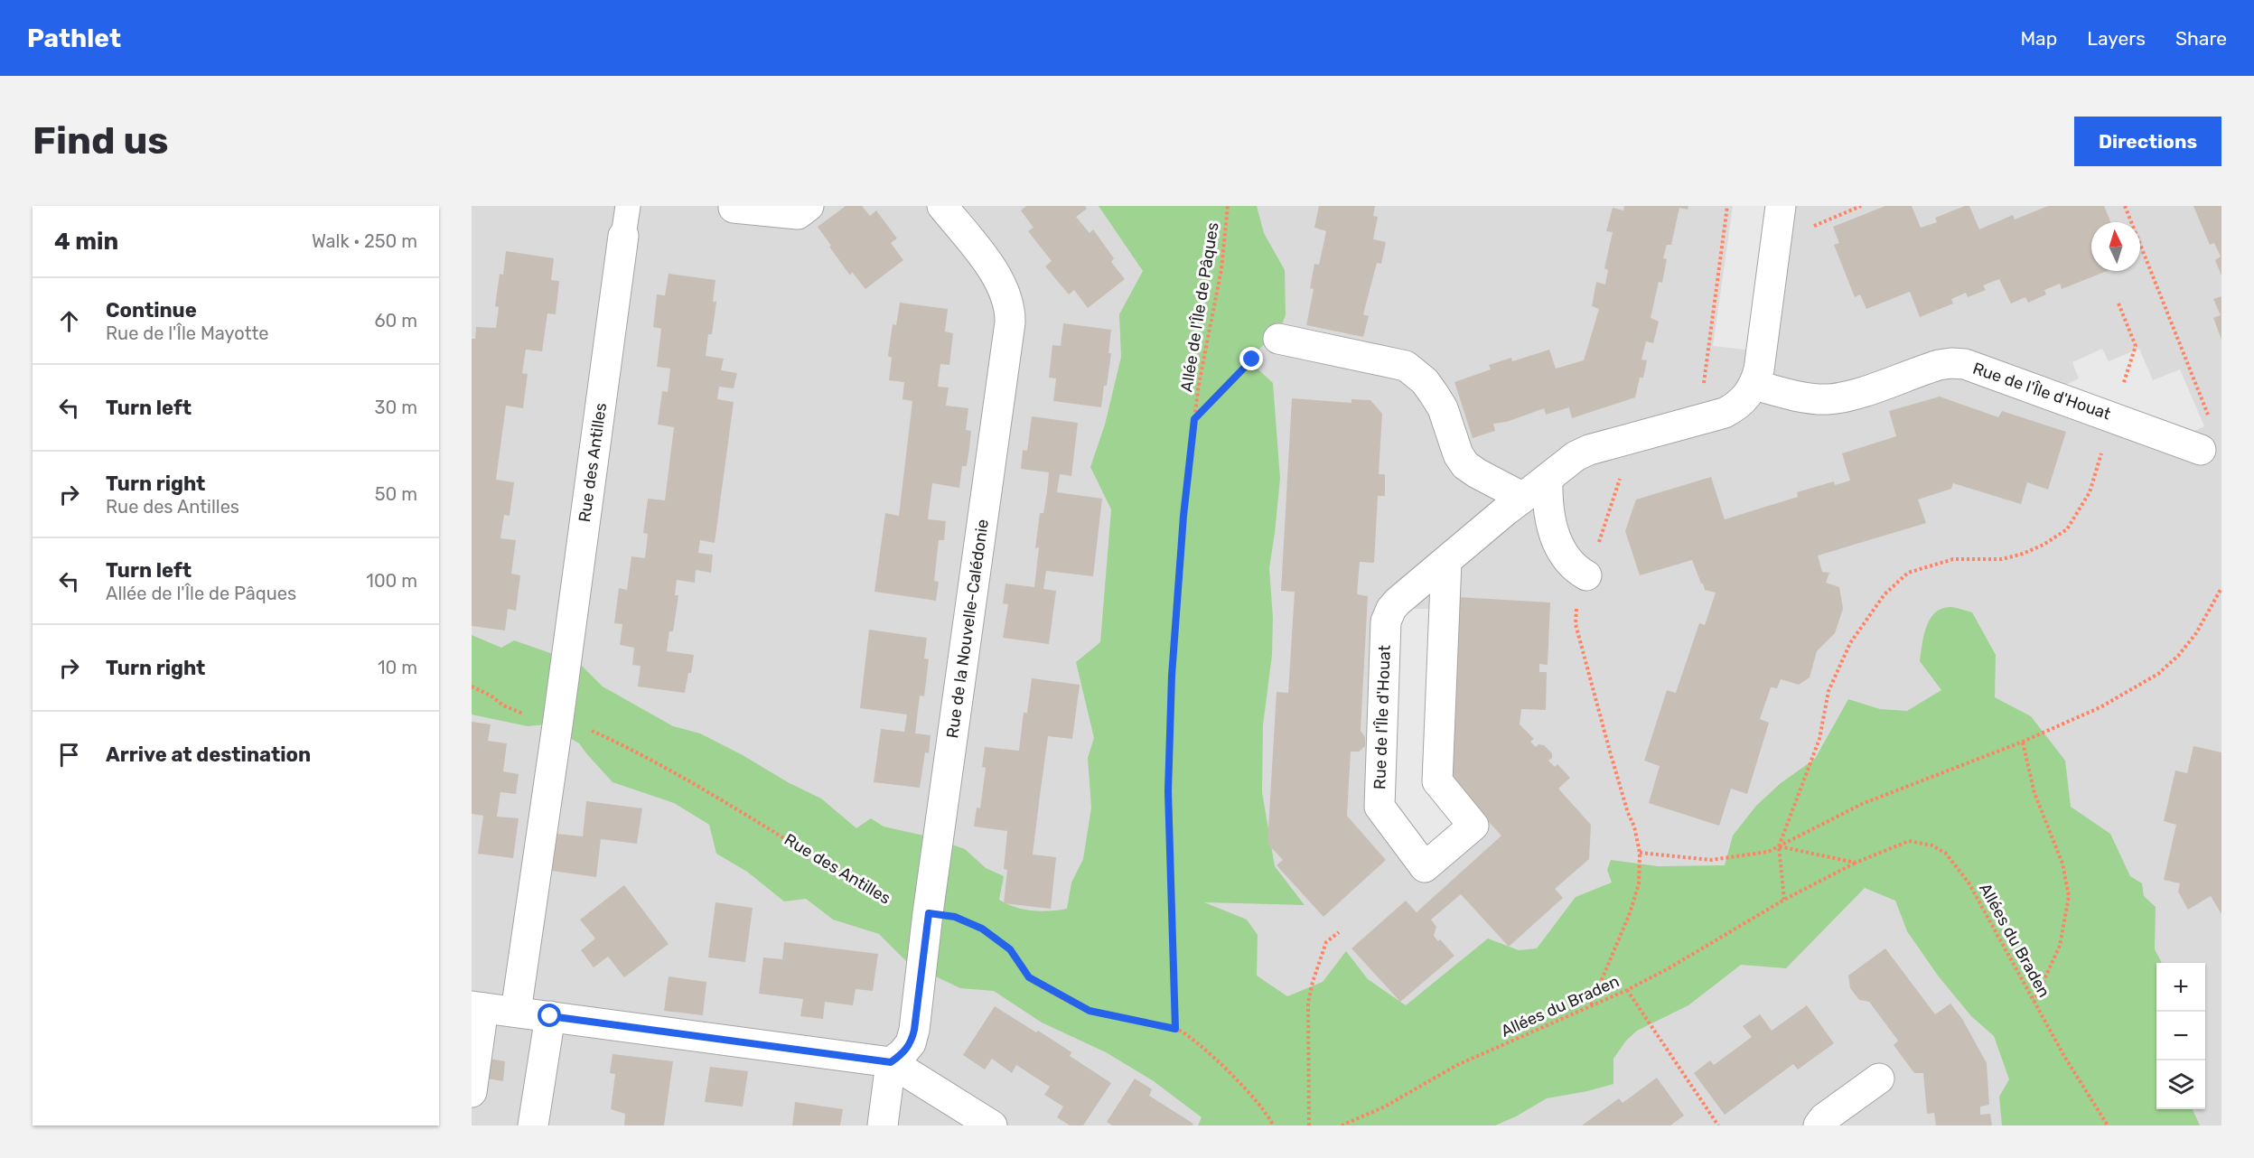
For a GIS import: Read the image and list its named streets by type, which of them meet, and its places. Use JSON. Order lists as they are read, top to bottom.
{
  "streets": {
    "street": ["Rue de l'Île d'Houat", "Rue des Antilles", "Rue de la Nouvelle-Calédonie"],
    "path": ["Allée de l'Île de Pâques", "Allées du Braden"]
  },
  "crossings": [
    ["Allée de l'Île de Pâques", "Rue des Antilles"],
    ["Rue des Antilles", "Rue de la Nouvelle-Calédonie"]
  ],
  "north": "top",
  "page": {
    "header": "Pathlet",
    "nav": ["Map", "Layers", "Share"],
    "buttons": "Directions",
    "title": "Find us",
    "heading": ["4 min", "Walk · 250 m"],
    "list": [
      ["Continue", "Rue de l'Île Mayotte", "60 m"],
      ["Turn left", "30 m"],
      ["Turn right", "Rue des Antilles", "50 m"],
      ["Turn left", "Allée de l'Île de Pâques", "100 m"],
      ["Turn right", "10 m"],
      "Arrive at destination"
    ],
    "map_buttons": ["+", "−"]
  }
}
